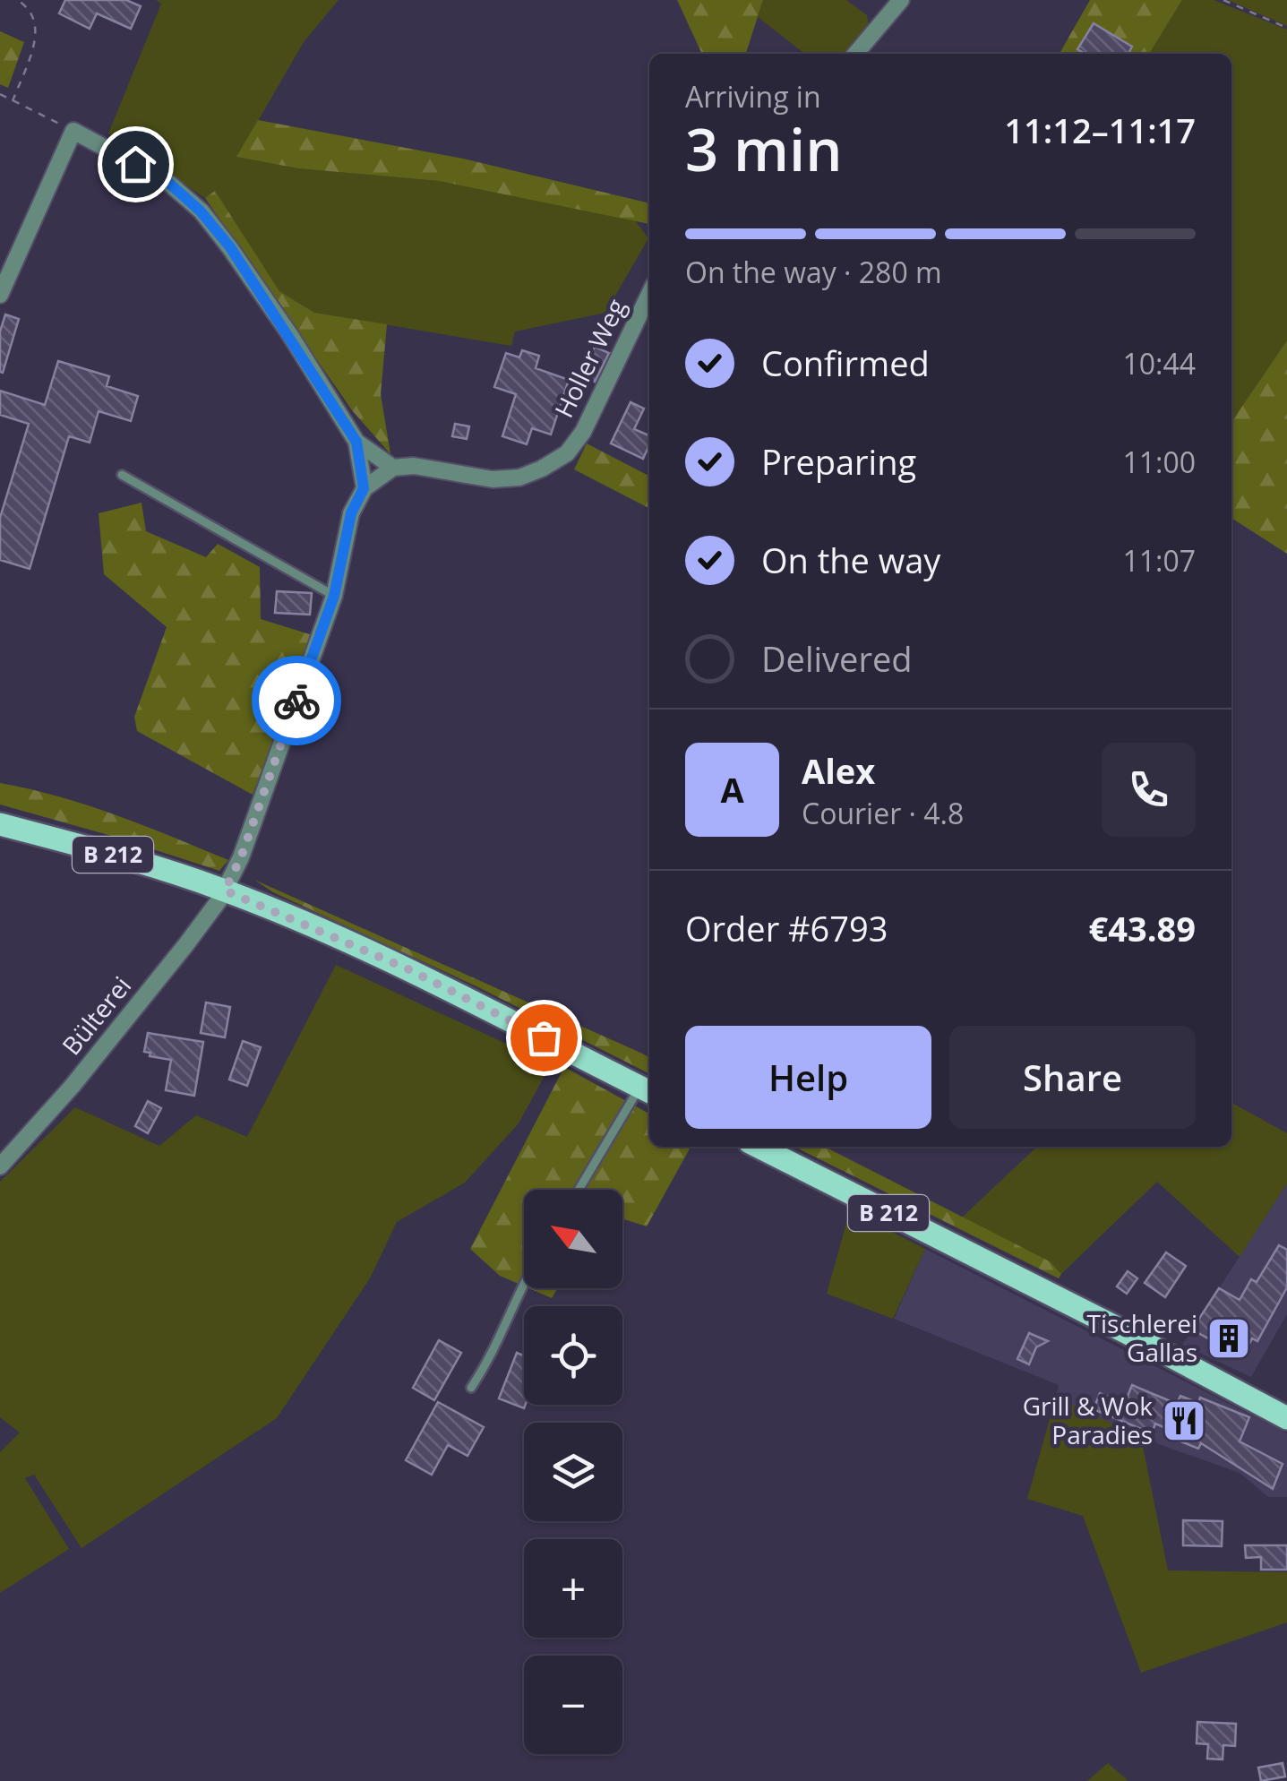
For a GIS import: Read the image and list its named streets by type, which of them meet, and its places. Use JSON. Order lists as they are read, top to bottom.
{
  "streets": {
    "main road": ["B 212"],
    "street": ["Holler Weg", "Bülterei"]
  },
  "crossings": [
    ["B 212", "Bülterei"]
  ],
  "places": {
    "building": ["Tischlerei Gallas"],
    "restaurant": ["Grill & Wok Paradies"]
  },
  "north": "top left",
  "page": {
    "heading": ["3 min", "Arriving in", "11:12–11:17"],
    "panel": [
      "Alex",
      "Courier · 4.8",
      "Order #6793",
      "€43.89"
    ],
    "bar": "On the way · 280 m",
    "list": [
      ["Confirmed", "10:44"],
      ["Preparing", "11:00"],
      ["On the way", "11:07"],
      "Delivered"
    ],
    "round": "A",
    "buttons": ["Help", "Share"],
    "map_buttons": ["+", "−"]
  }
}
